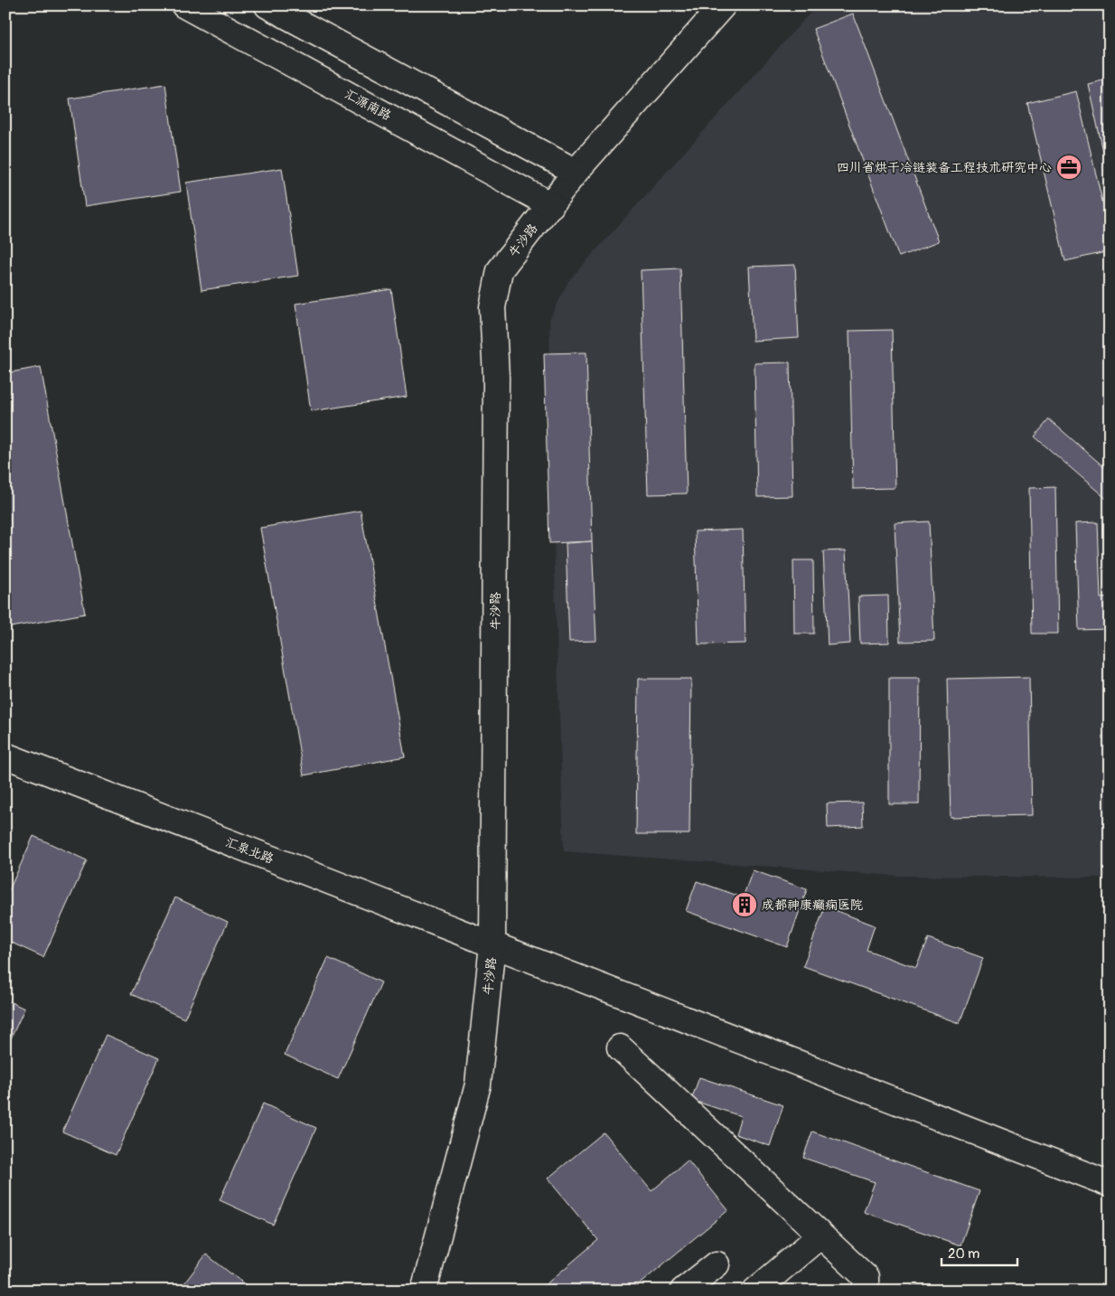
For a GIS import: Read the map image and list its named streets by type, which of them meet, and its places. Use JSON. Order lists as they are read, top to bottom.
{
  "streets": {
    "street": ["汇源南路", "牛沙路", "汇泉北路"]
  },
  "crossings": [
    ["汇源南路", "牛沙路"],
    ["牛沙路", "汇泉北路"]
  ],
  "places": {
    "office": ["四川省烘干冷链装备工程技术研究中心"],
    "building": ["成都神康癫痫医院"]
  },
  "scale_bar": "20 m"
}
